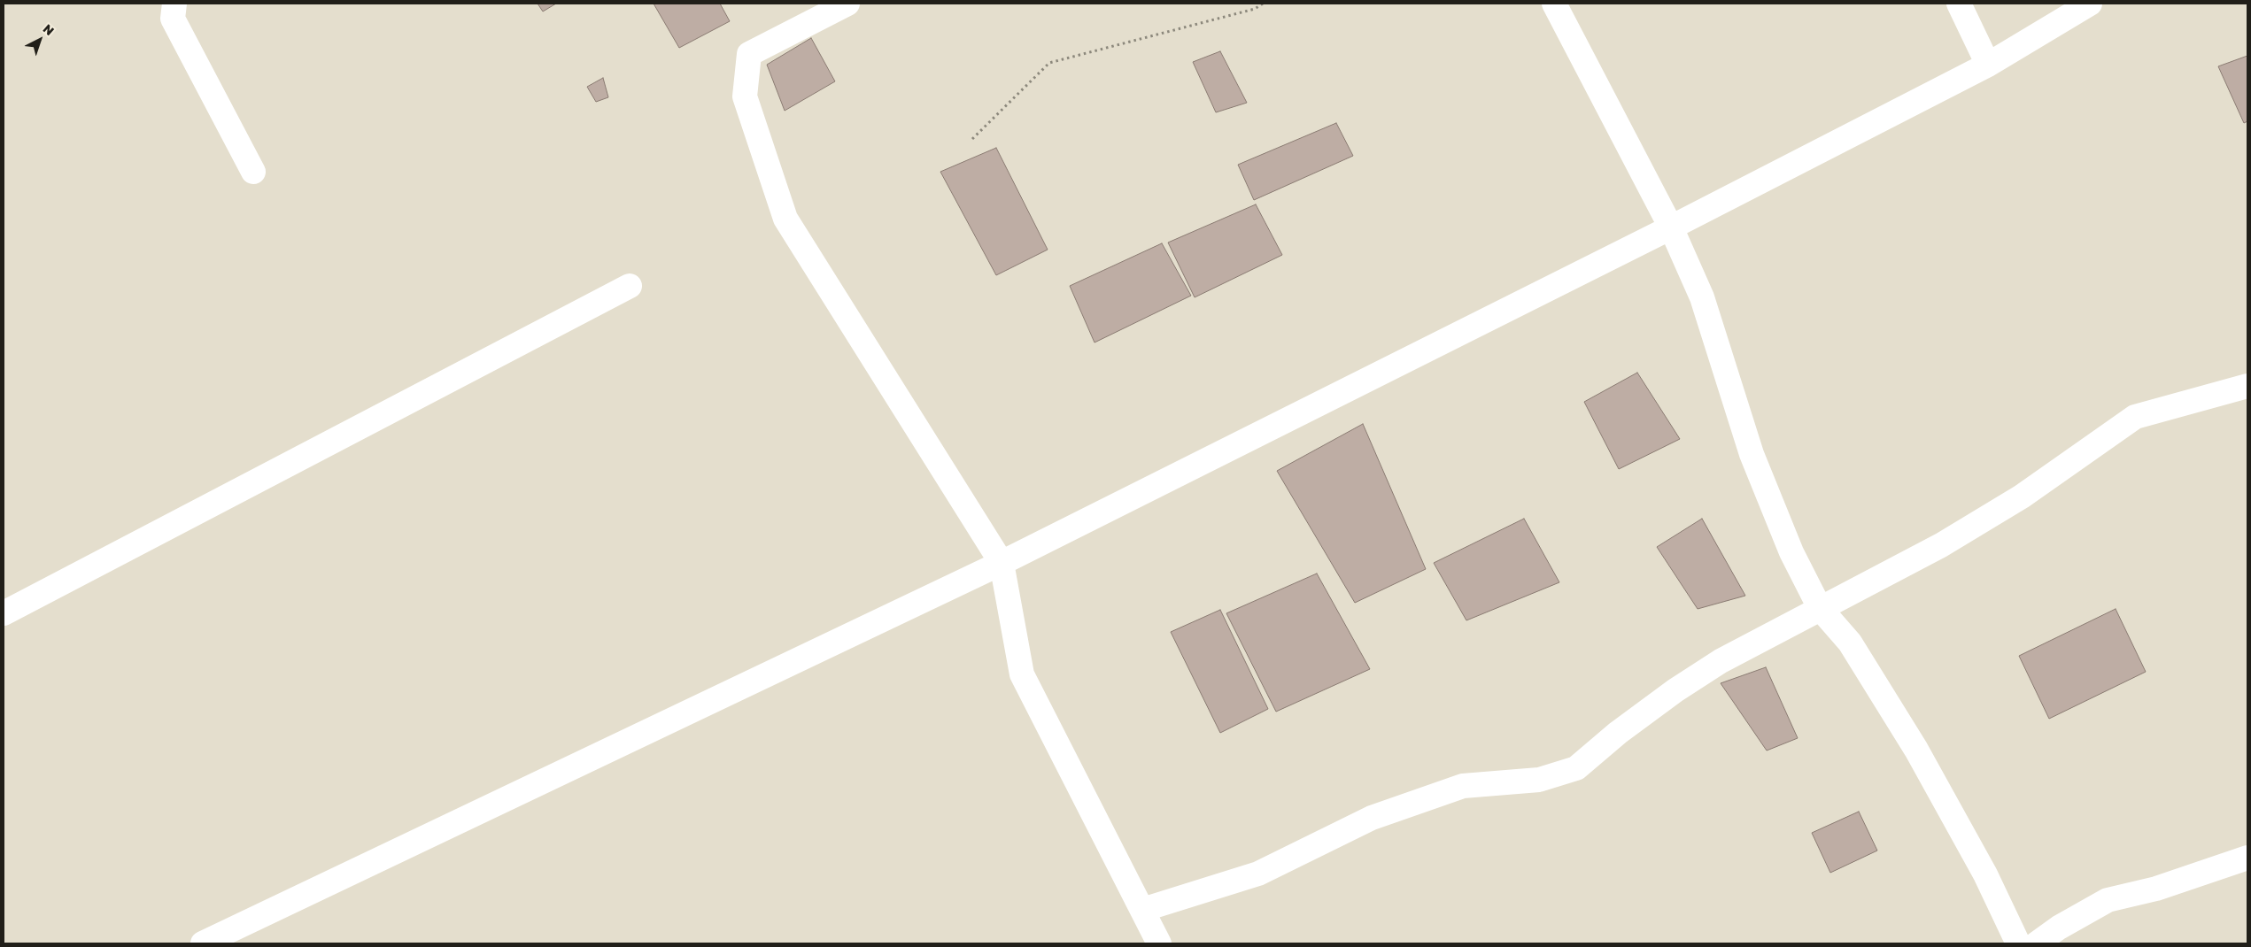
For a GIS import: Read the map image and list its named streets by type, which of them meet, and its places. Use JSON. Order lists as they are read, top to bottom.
{
  "north": "top right"
}
